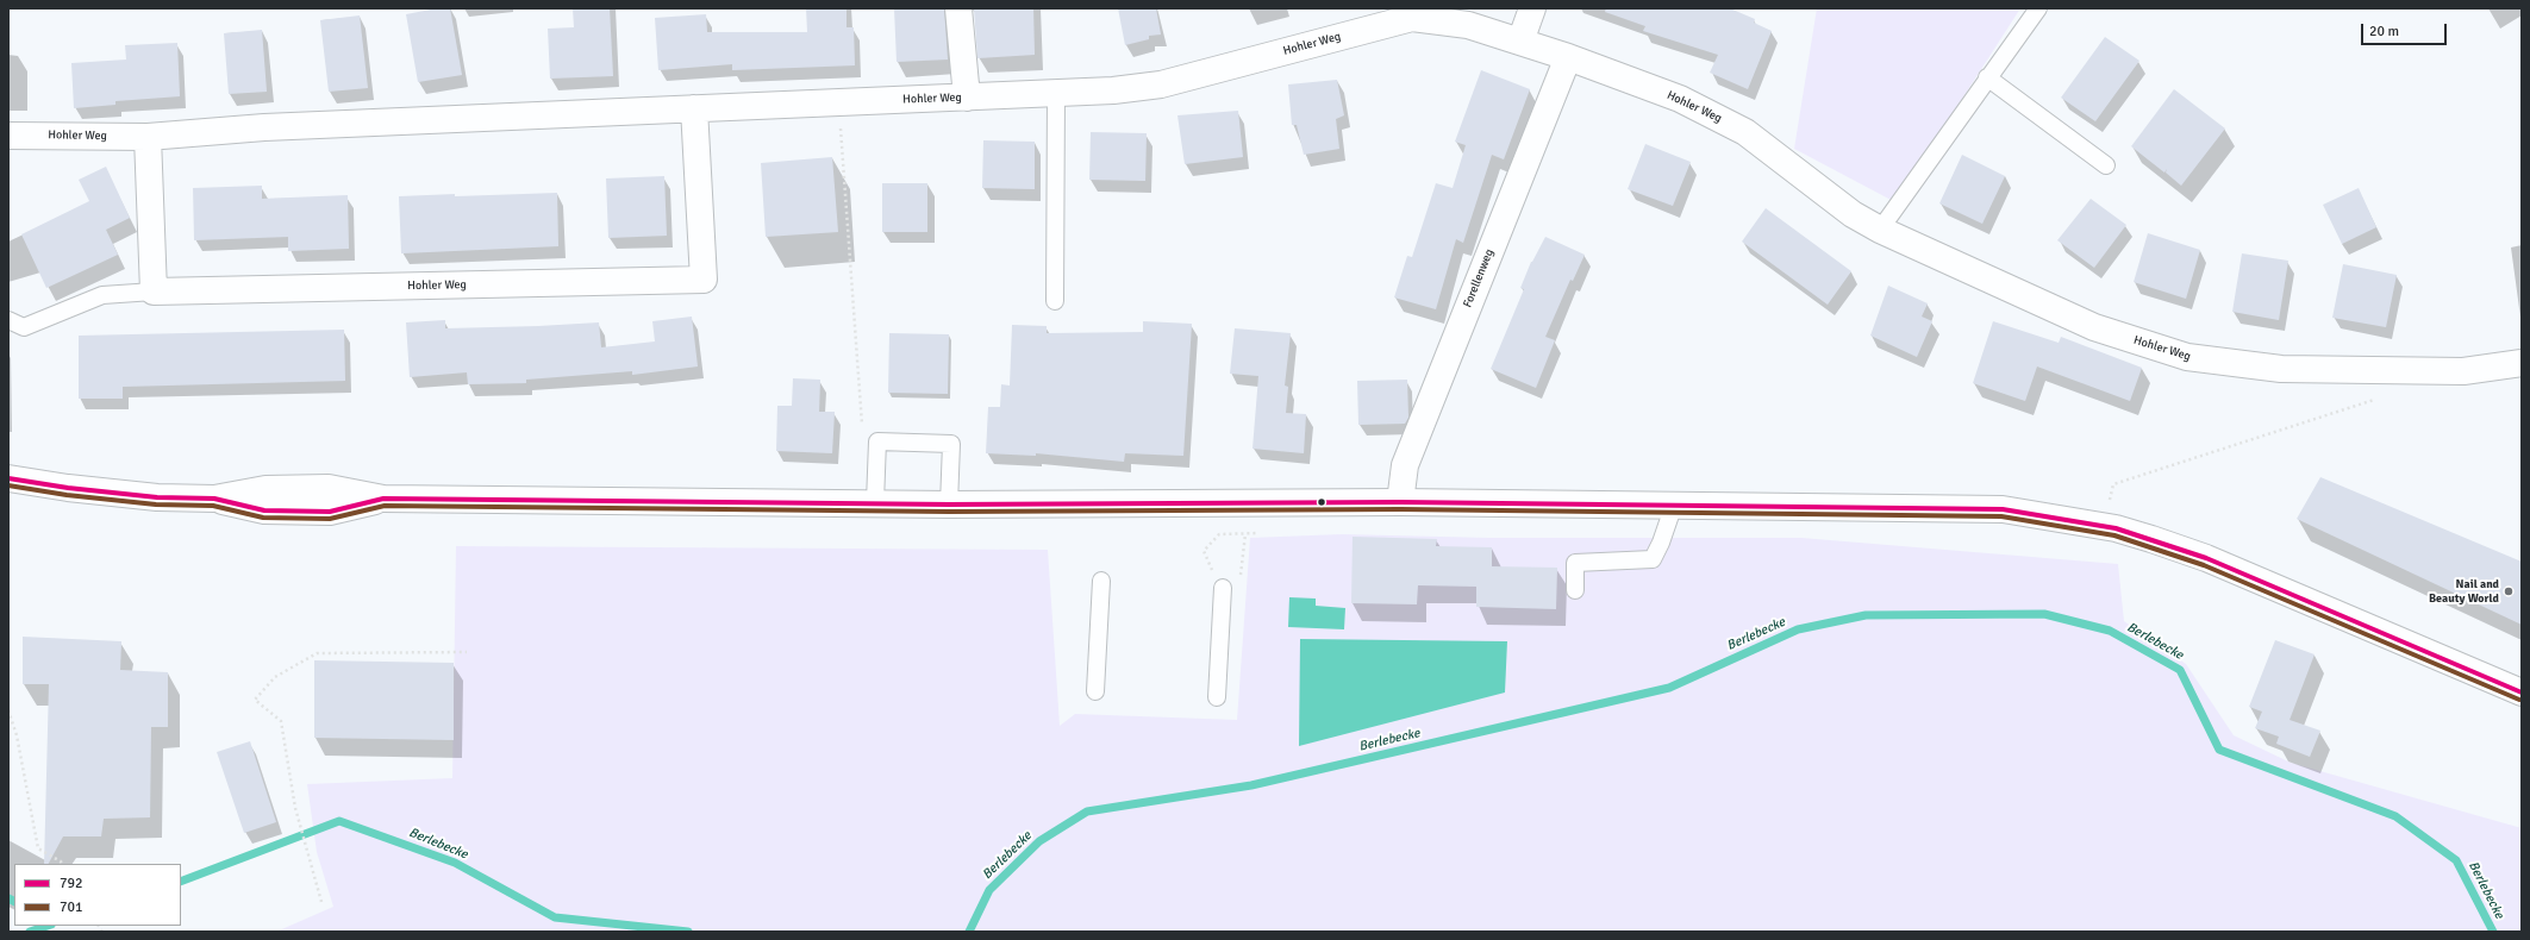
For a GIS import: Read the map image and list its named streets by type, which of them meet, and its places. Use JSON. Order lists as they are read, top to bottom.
{
  "streets": {
    "street": ["Hohler Weg", "Forellenweg"]
  },
  "crossings": [
    ["Hohler Weg", "Forellenweg"]
  ],
  "water": ["Berlebecke"],
  "places": ["Nail and Beauty World"],
  "lines": ["transit line 792", "transit line 701"],
  "legend": ["792", "701"],
  "scale_bar": "20 m"
}
